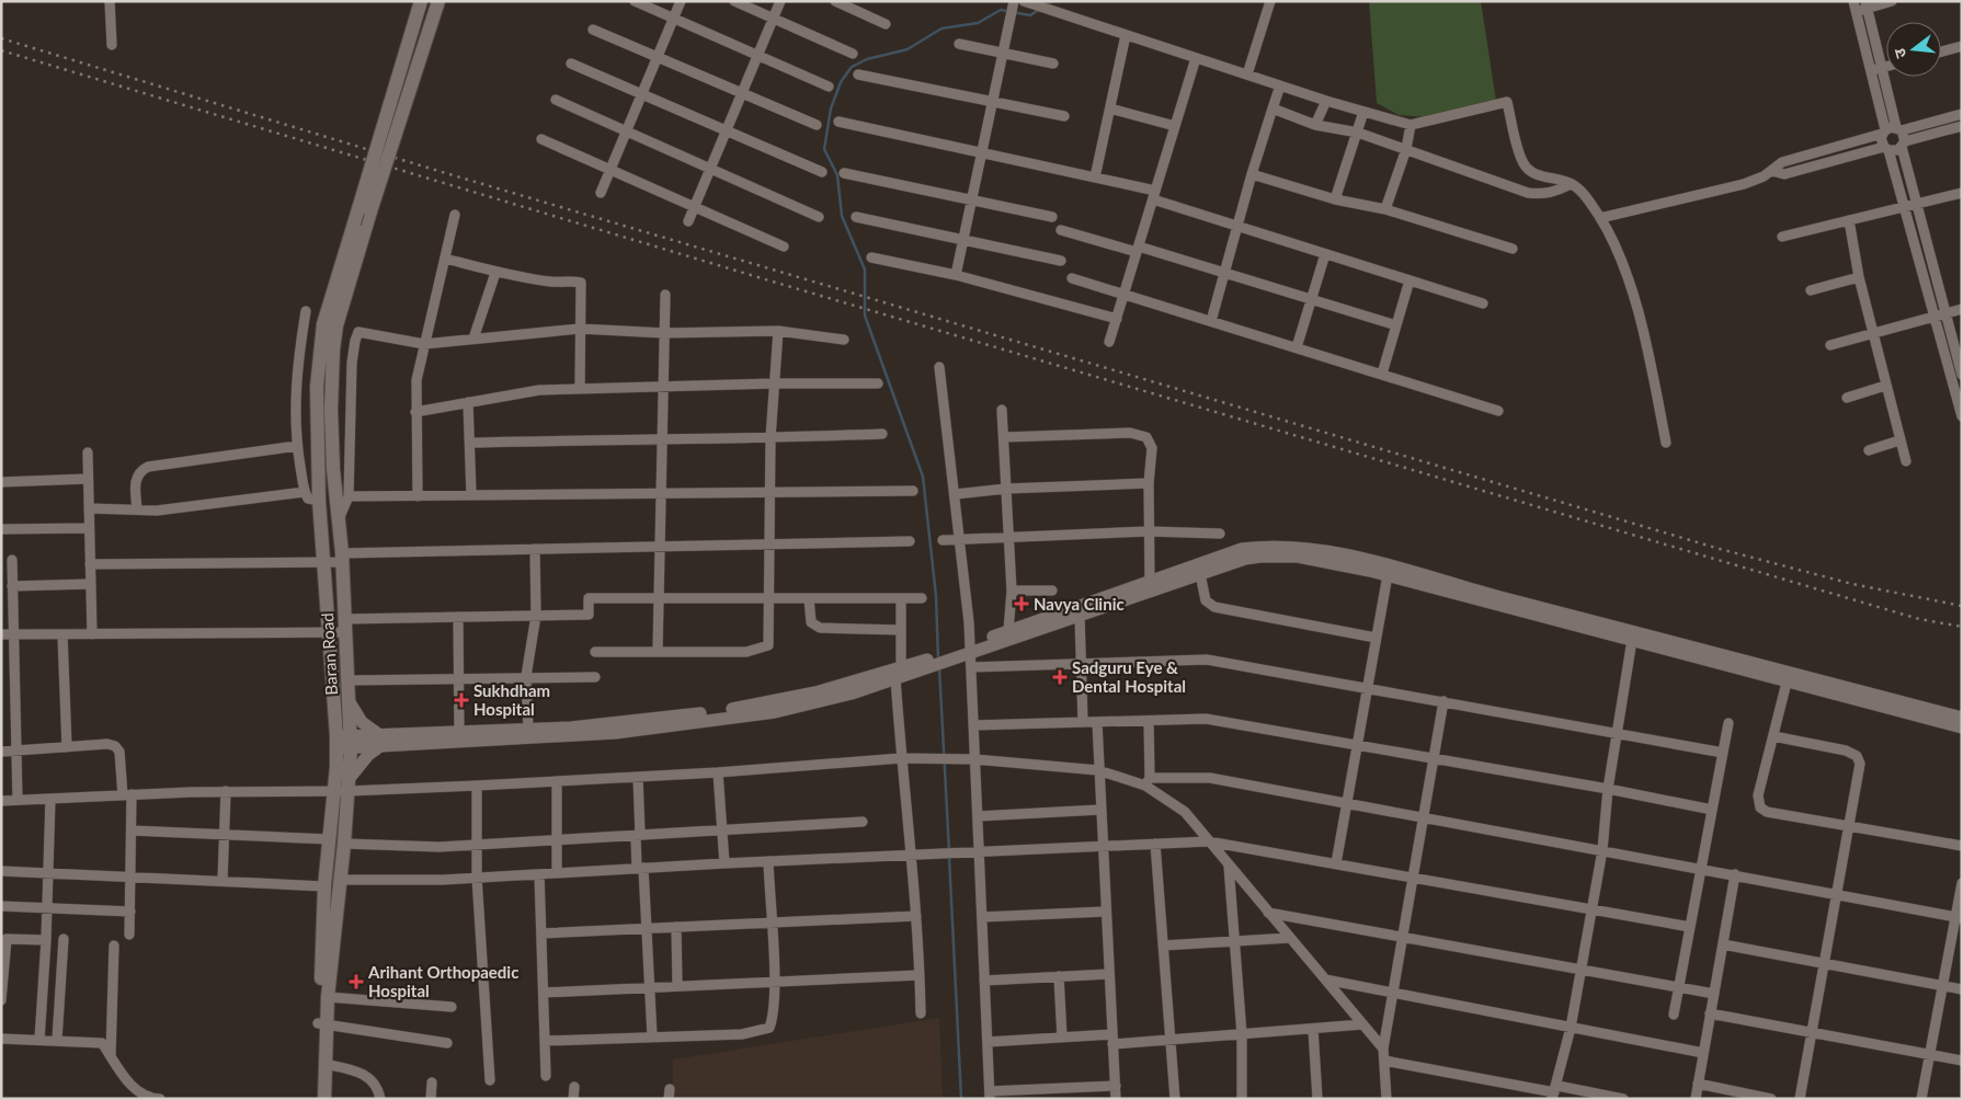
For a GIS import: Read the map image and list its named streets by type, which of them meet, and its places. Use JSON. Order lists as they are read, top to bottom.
{
  "streets": {
    "main road": ["Baran Road"]
  },
  "places": {
    "health": [
      "Navya Clinic",
      "Sadguru Eye & Dental Hospital",
      "Sukhdham Hospital",
      "Arihant Orthopaedic Hospital"
    ]
  },
  "north": "left"
}
